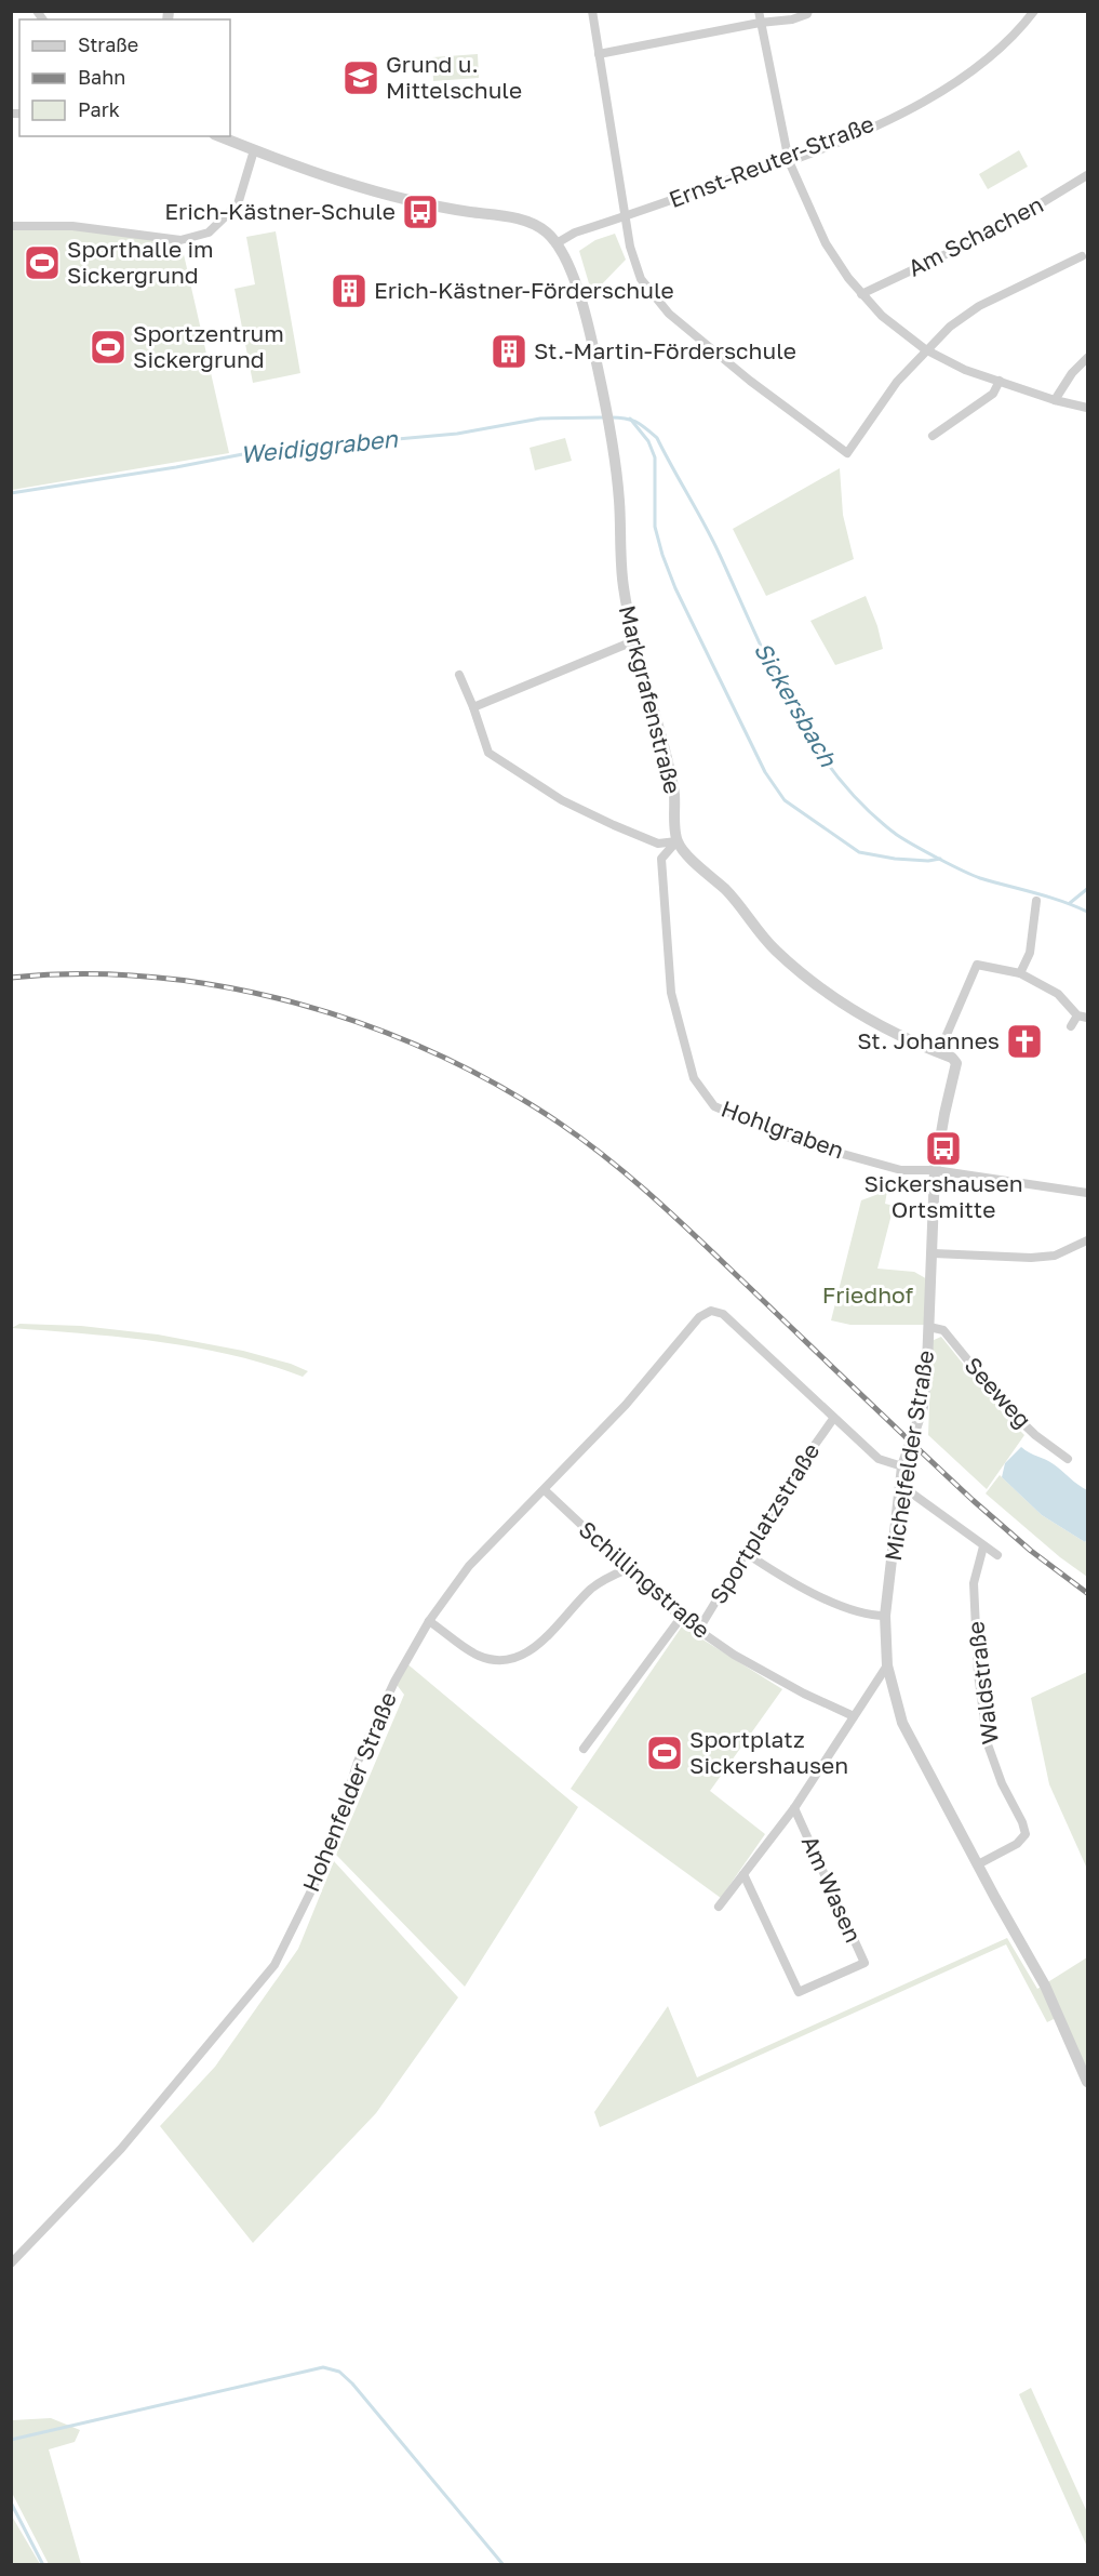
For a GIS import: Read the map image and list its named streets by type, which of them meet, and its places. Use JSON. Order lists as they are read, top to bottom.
{
  "streets": {
    "street": [
      "Ernst-Reuter-Straße",
      "Am Schachen",
      "Markgrafenstraße",
      "Hohlgraben",
      "Seeweg",
      "Michelfelder Straße",
      "Sportplatzstraße",
      "Schillingstraße",
      "Waldstraße",
      "Hohenfelder Straße",
      "Am Wasen"
    ]
  },
  "crossings": [
    ["Ernst-Reuter-Straße", "Markgrafenstraße"],
    ["Markgrafenstraße", "Hohlgraben"],
    ["Hohlgraben", "Michelfelder Straße"],
    ["Seeweg", "Michelfelder Straße"],
    ["Michelfelder Straße", "Waldstraße"],
    ["Michelfelder Straße", "Hohenfelder Straße"],
    ["Sportplatzstraße", "Schillingstraße"],
    ["Sportplatzstraße", "Hohenfelder Straße"],
    ["Schillingstraße", "Hohenfelder Straße"]
  ],
  "water": ["Weidiggraben", "Sickersbach"],
  "parks": ["Friedhof"],
  "places": {
    "school or university": ["Grund u. Mittelschule"],
    "bus stop": ["Erich-Kästner-Schule", "Sickershausen Ortsmitte"],
    "sports": ["Sporthalle im Sickergrund", "Sportzentrum Sickergrund", "Sportplatz Sickershausen"],
    "building": ["Erich-Kästner-Förderschule", "St.-Martin-Förderschule"],
    "church": ["St. Johannes"]
  },
  "legend": ["Straße", "Bahn", "Park"]
}
